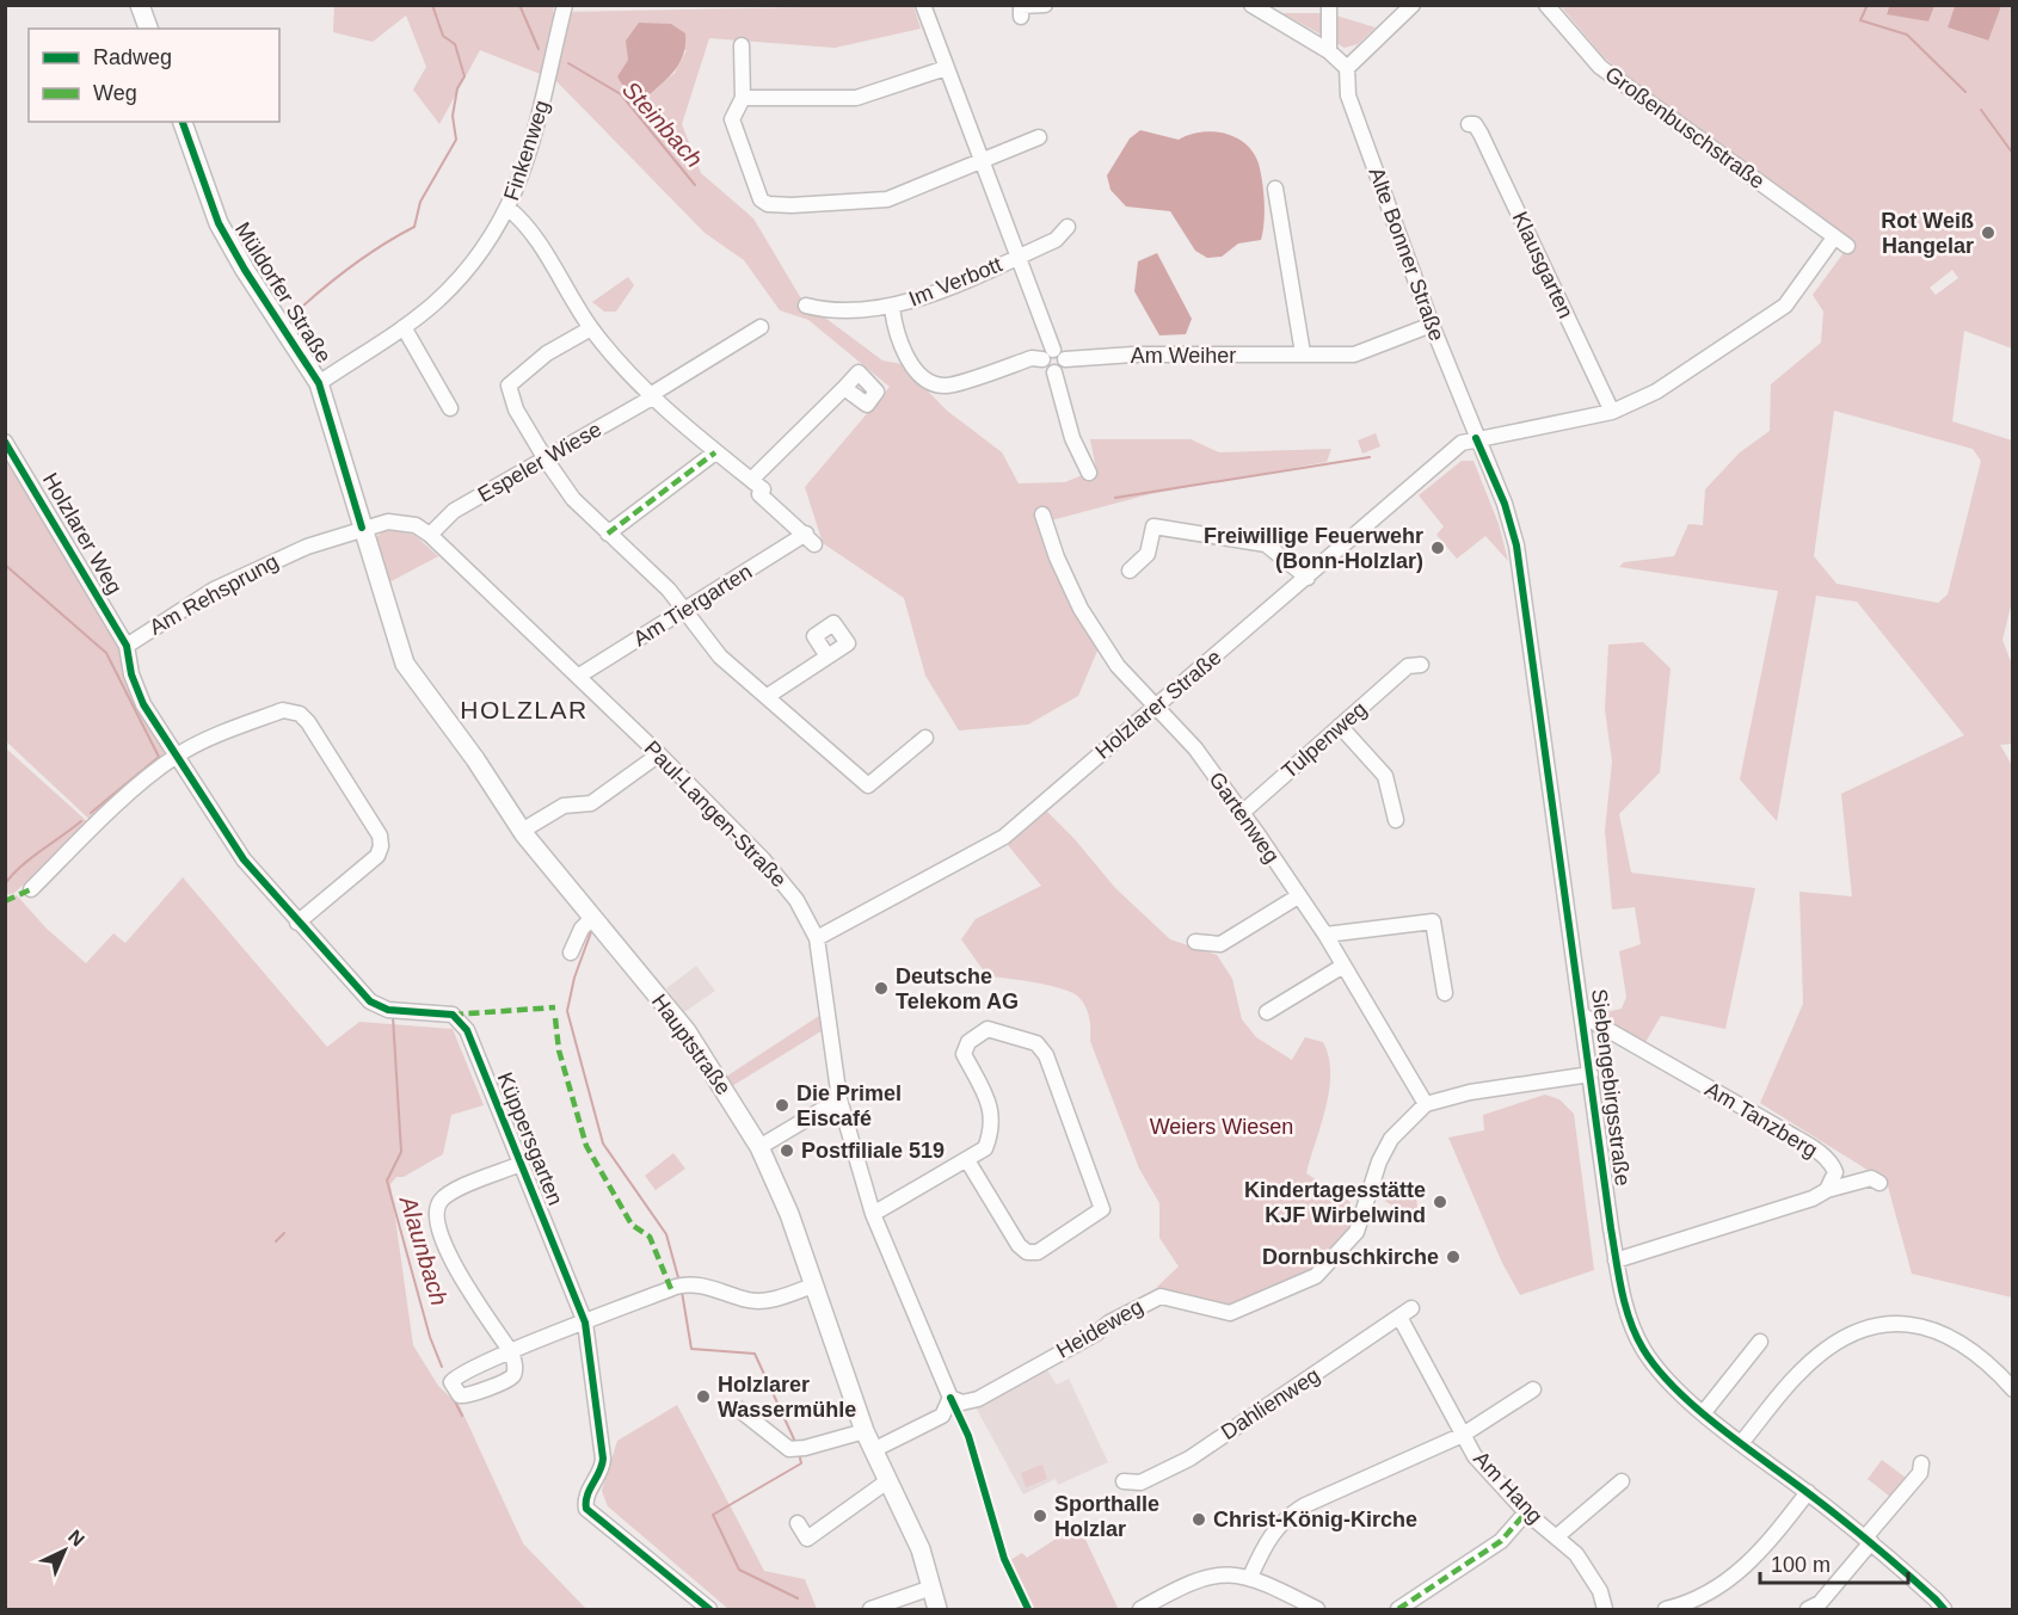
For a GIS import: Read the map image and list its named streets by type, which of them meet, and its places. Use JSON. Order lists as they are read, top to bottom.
{
  "streets": {
    "main road": ["Müldorfer Straße", "Hauptstraße"],
    "street": [
      "Großenbuschstraße",
      "Finkenweg",
      "Alte Bonner Straße",
      "Klausgarten",
      "Im Verbott",
      "Am Weiher",
      "Espeler Wiese",
      "Holzlarer Weg",
      "Am Rehsprung",
      "Am Tiergarten",
      "Holzlarer Straße",
      "Tulpenweg",
      "Paul-Langen-Straße",
      "Gartenweg",
      "Siebengebirgsstraße",
      "Am Tanzberg",
      "Küppersgarten",
      "Heideweg",
      "Dahlienweg",
      "Am Hang"
    ]
  },
  "crossings": [
    ["Finkenweg", "Müldorfer Straße"],
    ["Alte Bonner Straße", "Am Weiher"],
    ["Alte Bonner Straße", "Holzlarer Straße"],
    ["Alte Bonner Straße", "Siebengebirgsstraße"],
    ["Im Verbott", "Am Weiher"],
    ["Müldorfer Straße", "Am Rehsprung"],
    ["Müldorfer Straße", "Paul-Langen-Straße"],
    ["Müldorfer Straße", "Hauptstraße"],
    ["Espeler Wiese", "Paul-Langen-Straße"],
    ["Holzlarer Weg", "Am Rehsprung"],
    ["Am Rehsprung", "Paul-Langen-Straße"],
    ["Am Rehsprung", "Hauptstraße"],
    ["Am Rehsprung", "Küppersgarten"],
    ["Am Tiergarten", "Paul-Langen-Straße"],
    ["Holzlarer Straße", "Paul-Langen-Straße"],
    ["Holzlarer Straße", "Gartenweg"],
    ["Holzlarer Straße", "Siebengebirgsstraße"],
    ["Tulpenweg", "Gartenweg"],
    ["Paul-Langen-Straße", "Hauptstraße"],
    ["Paul-Langen-Straße", "Heideweg"],
    ["Gartenweg", "Heideweg"],
    ["Siebengebirgsstraße", "Am Tanzberg"],
    ["Siebengebirgsstraße", "Heideweg"],
    ["Dahlienweg", "Am Hang"]
  ],
  "districts": ["HOLZLAR"],
  "water": ["Steinbach", "Alaunbach"],
  "parks": ["Weiers Wiesen"],
  "places": [
    "Rot Weiß Hangelar",
    "Freiwillige Feuerwehr (Bonn-Holzlar)",
    "Deutsche Telekom AG",
    "Die Primel Eiscafé",
    "Postfiliale 519",
    "Kindertagesstätte KJF Wirbelwind",
    "Dornbuschkirche",
    "Holzlarer Wassermühle",
    "Sporthalle Holzlar",
    "Christ-König-Kirche"
  ],
  "legend": ["Radweg", "Weg"],
  "scale_bar": "100 m",
  "north": "top right"
}
